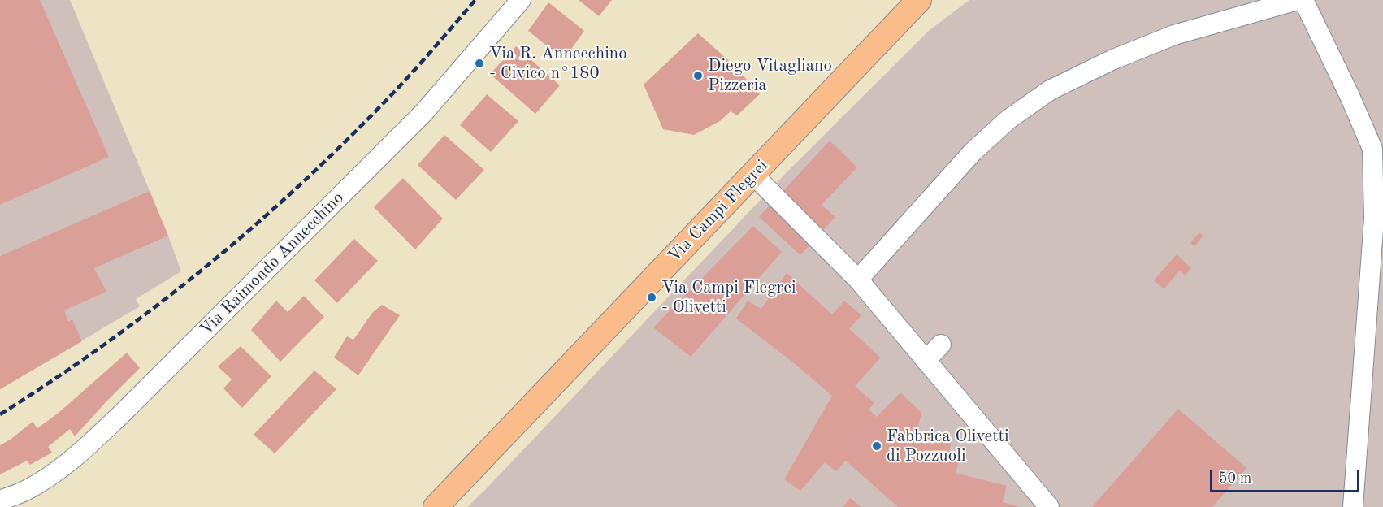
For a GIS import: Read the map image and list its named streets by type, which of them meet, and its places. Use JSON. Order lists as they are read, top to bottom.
{
  "streets": {
    "main road": ["Via Campi Flegrei"],
    "street": ["Via Raimondo Annecchino"]
  },
  "places": [
    "Via R. Annecchino - Civico n°180",
    "Diego Vitagliano Pizzeria",
    "Via Campi Flegrei - Olivetti",
    "Fabbrica Olivetti di Pozzuoli"
  ],
  "scale_bar": "50 m"
}
